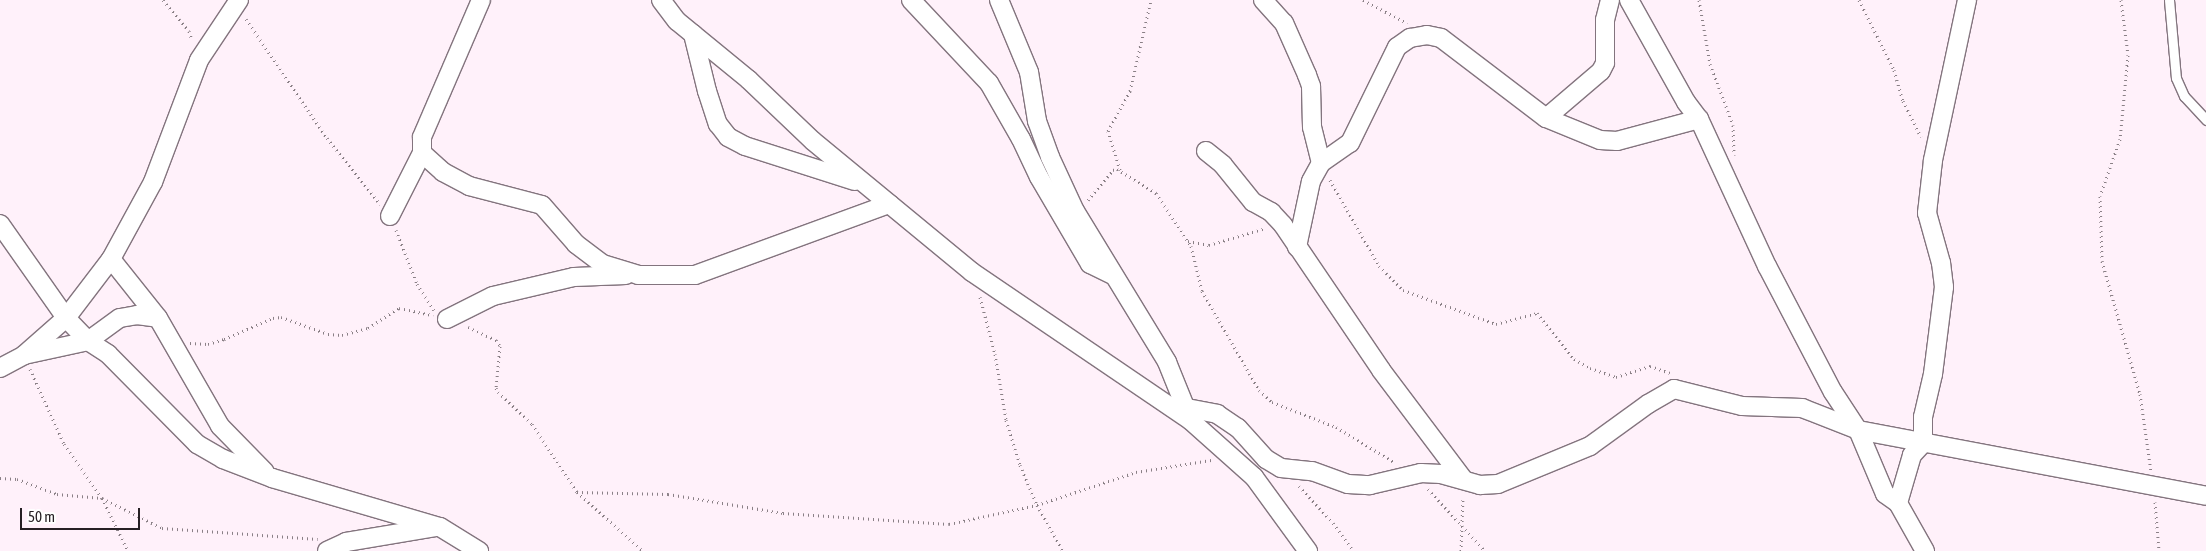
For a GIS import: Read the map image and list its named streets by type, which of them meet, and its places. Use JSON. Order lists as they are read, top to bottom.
{
  "scale_bar": "50 m"
}
